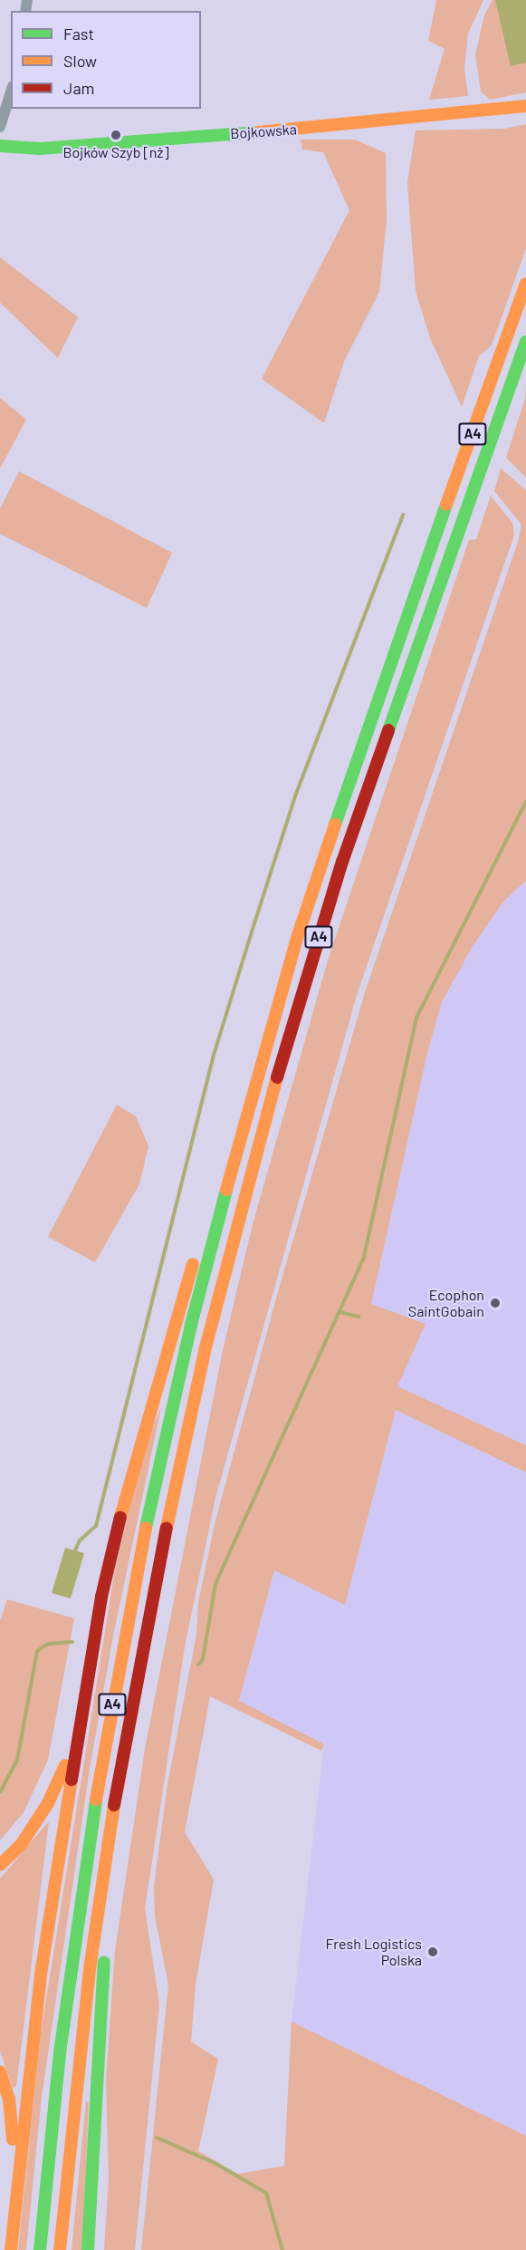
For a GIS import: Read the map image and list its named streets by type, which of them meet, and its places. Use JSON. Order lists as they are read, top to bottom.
{
  "streets": {
    "main road": ["Bojkowska", "A4"]
  },
  "places": ["Bojków Szyb [nż]", "Ecophon SaintGobain", "Fresh Logistics Polska"],
  "legend": ["Fast", "Slow", "Jam"]
}
